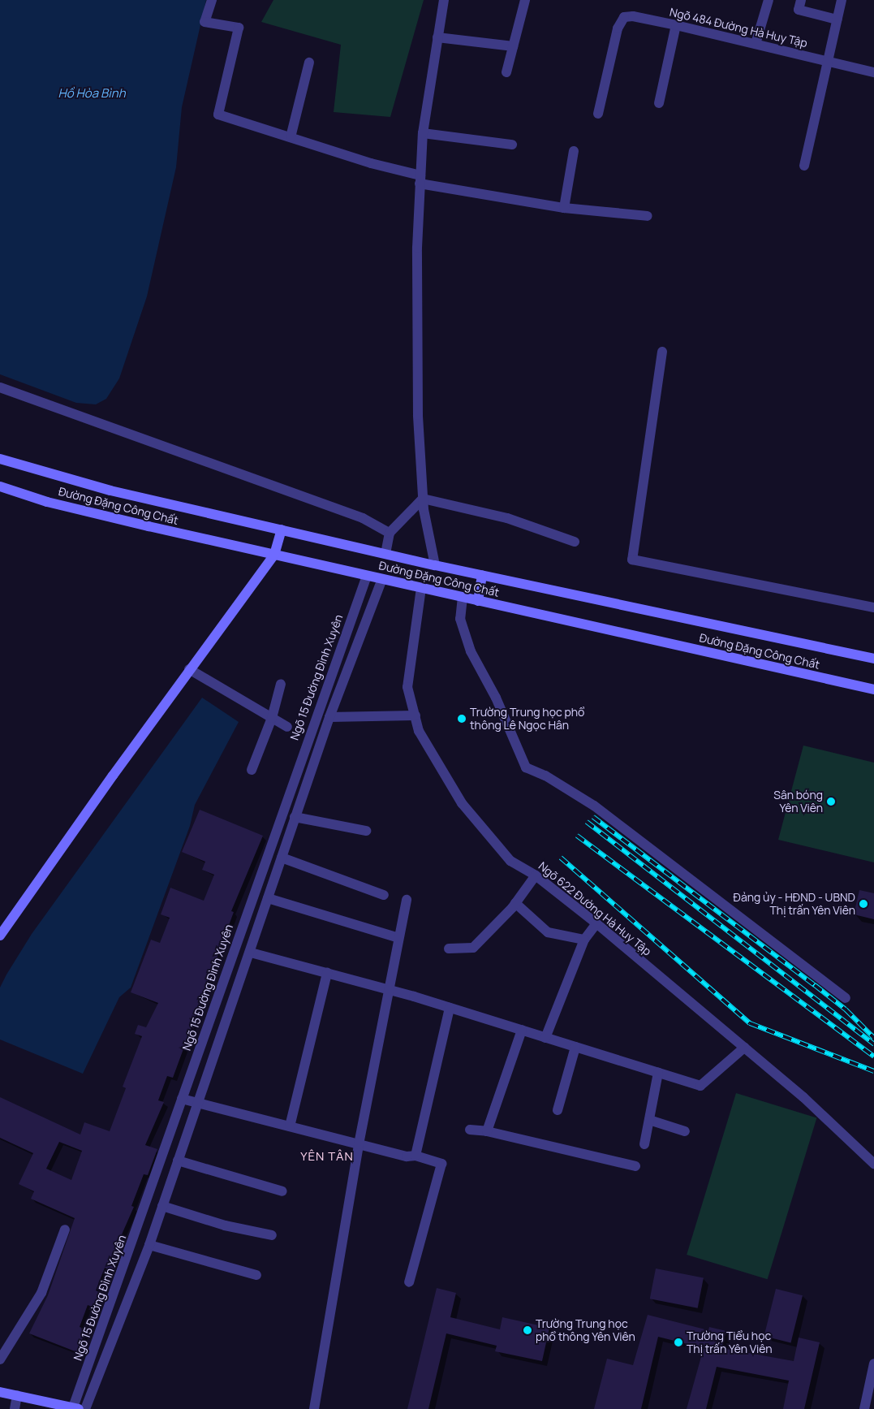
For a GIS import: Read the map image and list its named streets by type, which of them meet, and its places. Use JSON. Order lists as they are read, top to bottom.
{
  "streets": {
    "main road": ["Đường Đặng Công Chất"],
    "street": ["Ngõ 484 Đường Hà Huy Tập", "Ngõ 15 Đường Đình Xuyên", "Ngõ 622 Đường Hà Huy Tập"]
  },
  "crossings": [
    ["Đường Đặng Công Chất", "Ngõ 15 Đường Đình Xuyên"],
    ["Đường Đặng Công Chất", "Ngõ 622 Đường Hà Huy Tập"]
  ],
  "districts": ["YÊN TÂN"],
  "water": ["Hồ Hòa Bình"],
  "places": [
    "Trường Trung học phổ thông Lê Ngọc Hân",
    "Sân bóng Yên Viên",
    "Đảng ủy - HĐND - UBND Thị trấn Yên Viên",
    "Trường Trung học phổ thông Yên Viên",
    "Trường Tiểu học Thị trấn Yên Viên"
  ]
}
